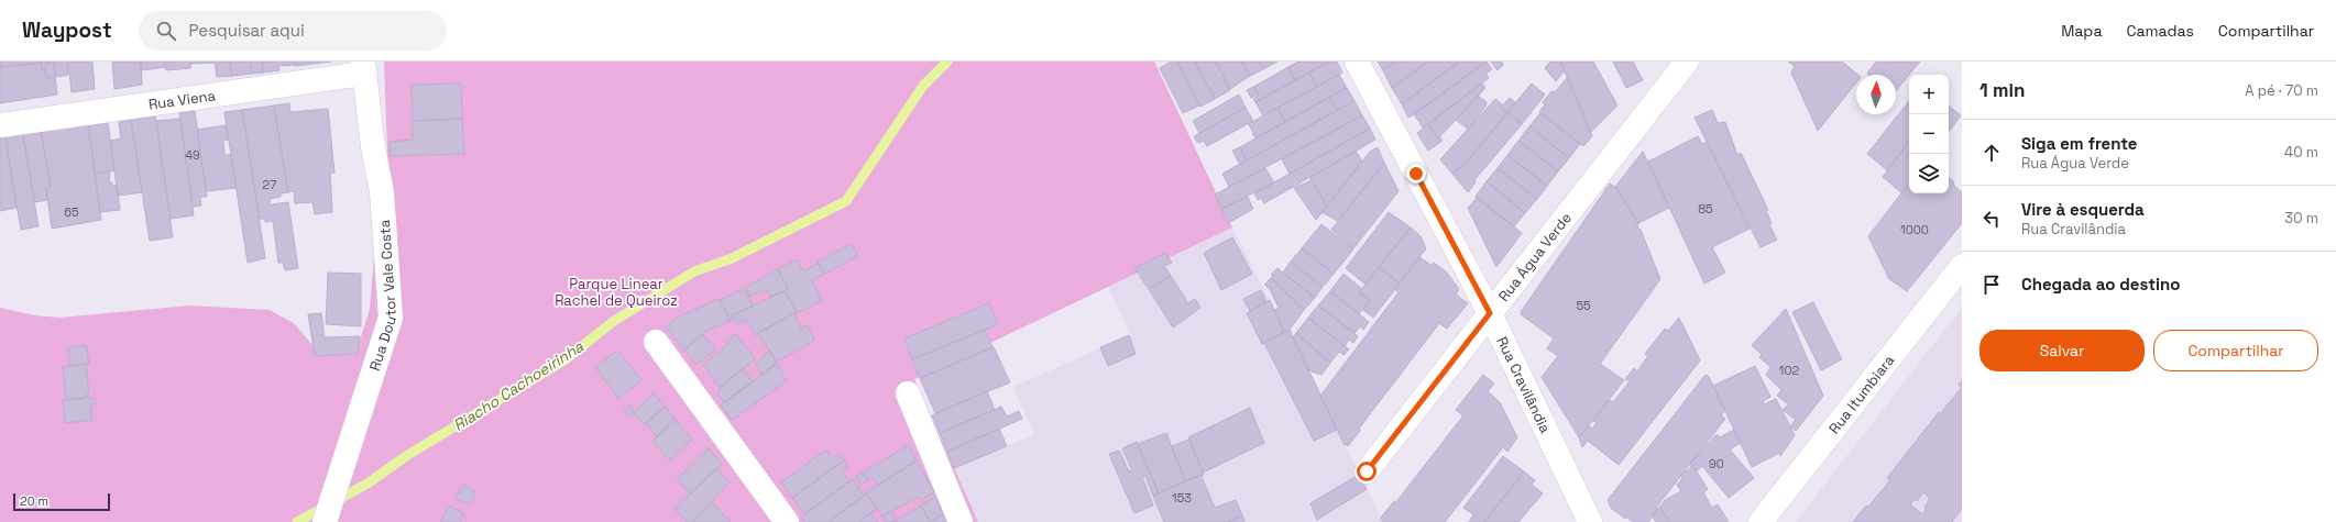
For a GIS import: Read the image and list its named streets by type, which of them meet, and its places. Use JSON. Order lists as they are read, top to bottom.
{
  "streets": {
    "street": [
      "Rua Viena",
      "Rua Água Verde",
      "Rua Doutor Vale Costa",
      "Rua Cravilândia",
      "Rua Itumbiara"
    ]
  },
  "crossings": [
    ["Rua Viena", "Rua Doutor Vale Costa"],
    ["Rua Água Verde", "Rua Cravilândia"]
  ],
  "water": ["Riacho Cachoeirinha"],
  "parks": ["Parque Linear Rachel de Queiroz"],
  "house_numbers": [
    "49",
    "27",
    "85",
    "65",
    "1000",
    "55",
    "102",
    "90",
    "153"
  ],
  "scale_bar": "20 m",
  "north": "top",
  "page": {
    "header": "Waypost",
    "search": "Pesquisar aqui",
    "nav": ["Mapa", "Camadas", "Compartilhar"],
    "heading": ["1 min", "A pé · 70 m"],
    "map_buttons": ["+", "−"],
    "list": [
      ["Siga em frente", "Rua Água Verde", "40 m"],
      ["Vire à esquerda", "Rua Cravilândia", "30 m"],
      "Chegada ao destino"
    ],
    "buttons": ["Salvar", "Compartilhar"],
    "scale": "20 m"
  }
}
